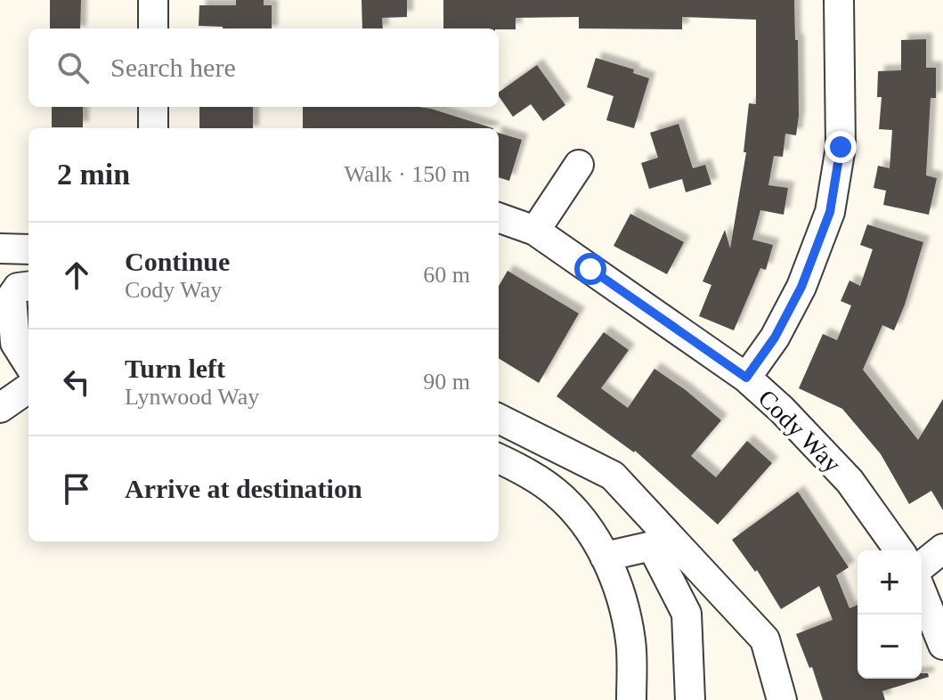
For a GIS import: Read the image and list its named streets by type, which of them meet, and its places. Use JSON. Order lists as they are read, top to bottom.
{
  "streets": {
    "street": ["Cody Way"]
  },
  "page": {
    "search": "Search here",
    "heading": ["2 min", "Walk · 150 m"],
    "list": [
      ["Continue", "Cody Way", "60 m"],
      ["Turn left", "Lynwood Way", "90 m"],
      "Arrive at destination"
    ],
    "map_buttons": ["+", "−"]
  }
}
